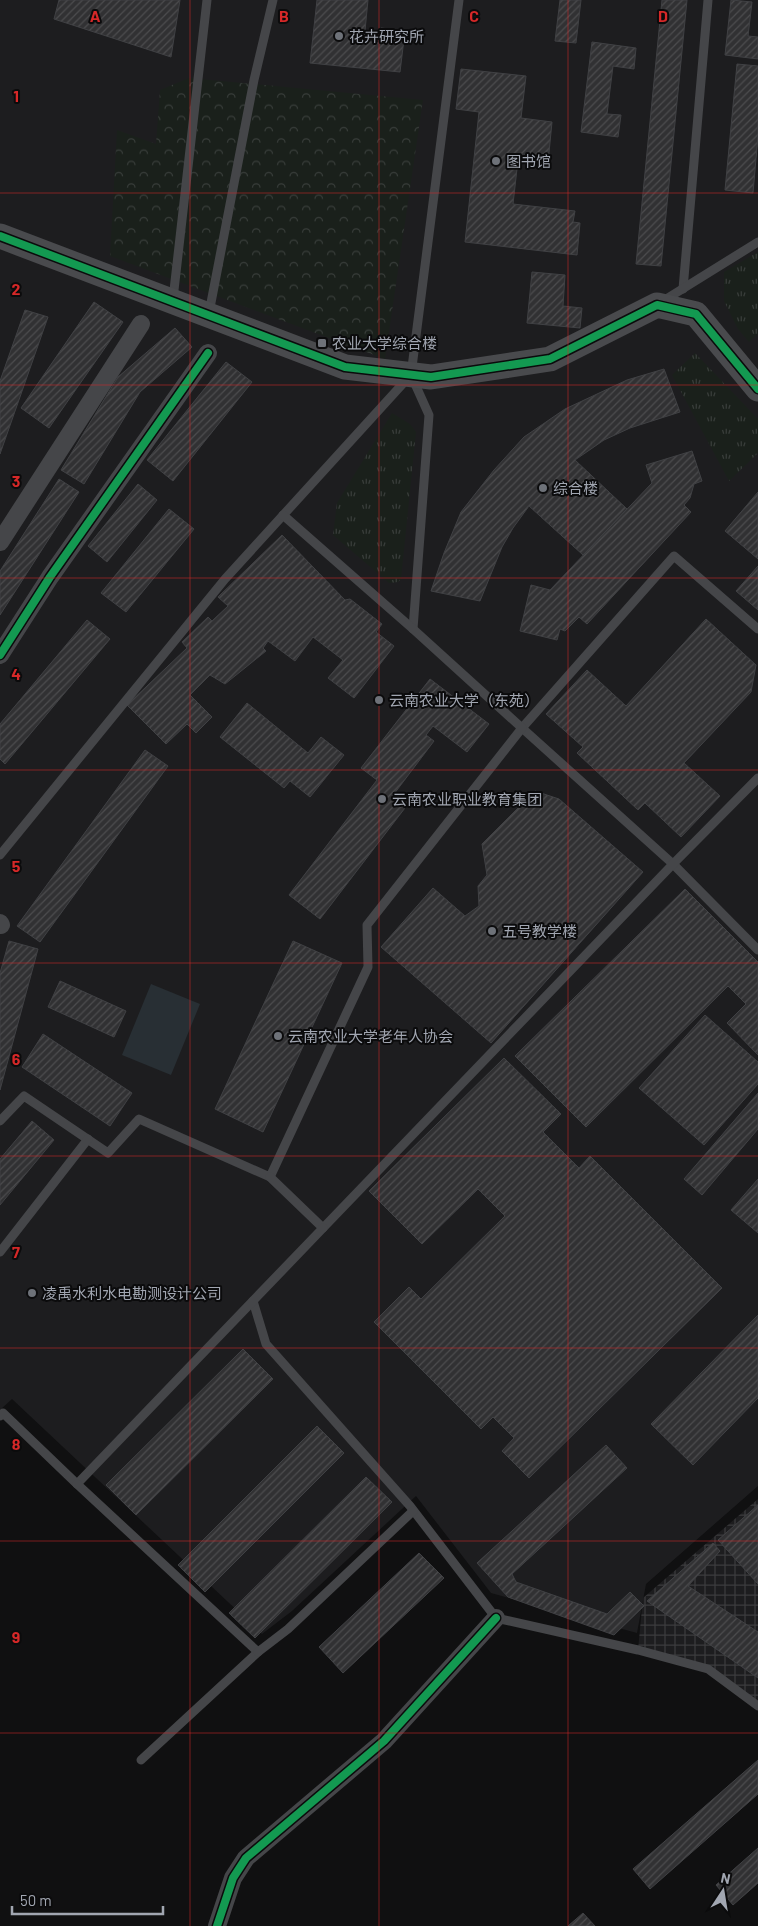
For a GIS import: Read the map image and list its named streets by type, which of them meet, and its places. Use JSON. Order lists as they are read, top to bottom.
{
  "places": {
    "other": [
      "花卉研究所",
      "图书馆",
      "综合楼",
      "云南农业大学（东苑）",
      "云南农业职业教育集团",
      "五号教学楼",
      "云南农业大学老年人协会",
      "凌禹水利水电勘测设计公司"
    ],
    "transit": ["农业大学综合楼"]
  },
  "scale_bar": "50 m",
  "north": "top",
  "grid": {
    "columns": [
      "A",
      "B",
      "C",
      "D"
    ],
    "rows": [
      "1",
      "2",
      "3",
      "4",
      "5",
      "6",
      "7",
      "8",
      "9"
    ]
  }
}
